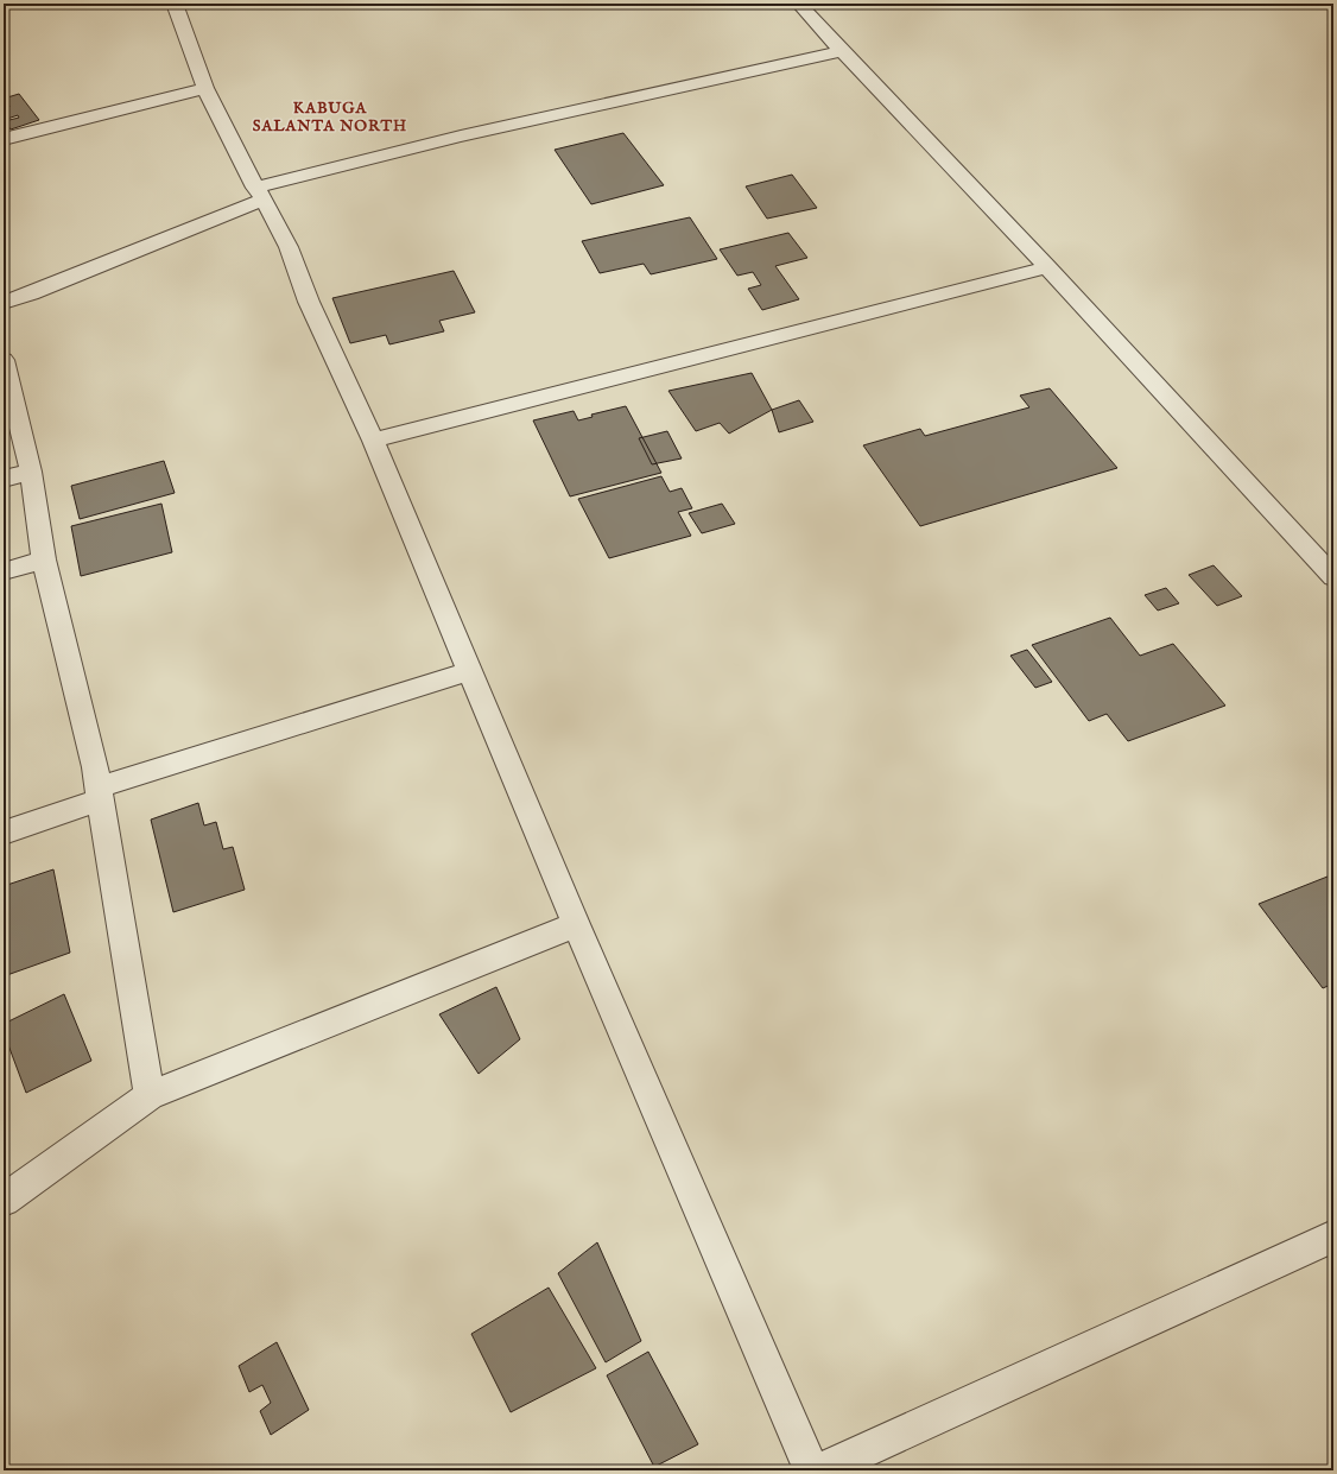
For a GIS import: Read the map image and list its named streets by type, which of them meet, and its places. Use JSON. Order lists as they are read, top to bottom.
{
  "districts": ["KABUGA SALANTA NORTH"]
}
